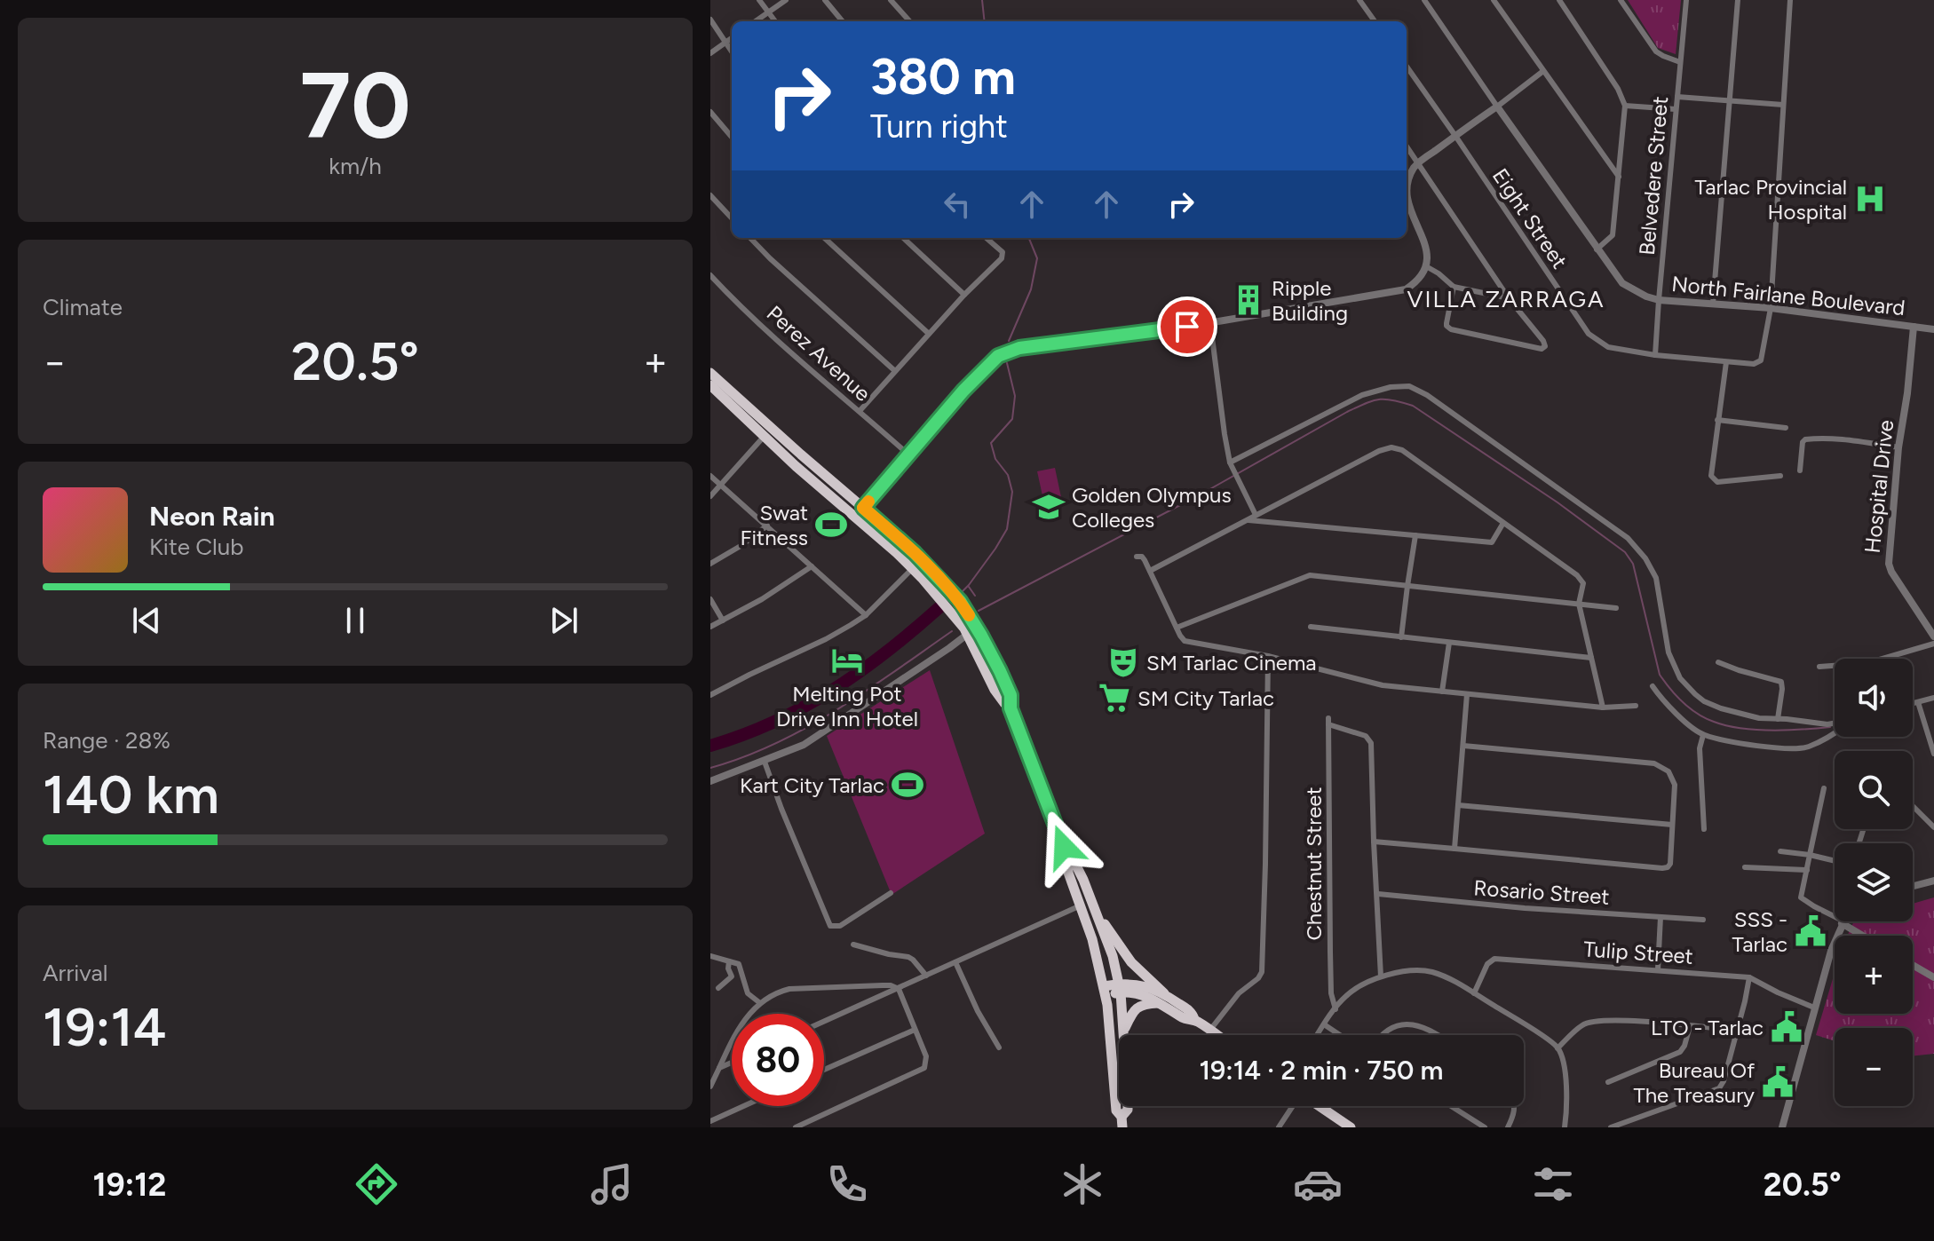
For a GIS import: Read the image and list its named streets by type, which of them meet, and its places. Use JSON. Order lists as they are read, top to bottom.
{
  "streets": {
    "street": [
      "Belvedere Street",
      "Eight Street",
      "North Fairlane Boulevard",
      "Perez Avenue",
      "Hospital Drive",
      "Chestnut Street",
      "Rosario Street",
      "Tulip Street"
    ]
  },
  "crossings": [
    ["Belvedere Street", "Eight Street"],
    ["Belvedere Street", "North Fairlane Boulevard"],
    ["Eight Street", "North Fairlane Boulevard"],
    ["North Fairlane Boulevard", "Hospital Drive"]
  ],
  "districts": ["VILLA ZARRAGA"],
  "places": {
    "hospital": ["Tarlac Provincial Hospital"],
    "building": ["Ripple Building"],
    "school or university": ["Golden Olympus Colleges"],
    "sports": ["Swat Fitness", "Kart City Tarlac"],
    "hotel": ["Melting Pot Drive Inn Hotel"],
    "theatre": ["SM Tarlac Cinema"],
    "supermarket": ["SM City Tarlac"],
    "public building": ["SSS - Tarlac", "LTO - Tarlac", "Bureau Of The Treasury"]
  },
  "page": {
    "tile": [
      ["70", "km/h"],
      "Climate",
      ["Range · 28%", "140 km"],
      ["Arrival", "19:14"]
    ],
    "turn": ["380 m", "Turn right"],
    "heat": ["−", "20.5°", "+"],
    "song": ["Neon Rain", "Kite Club"],
    "map_buttons": ["+", "−"],
    "limit": "80",
    "trip": "19:14 · 2 min · 750 m",
    "tabs": ["19:12", "20.5°"]
  }
}
